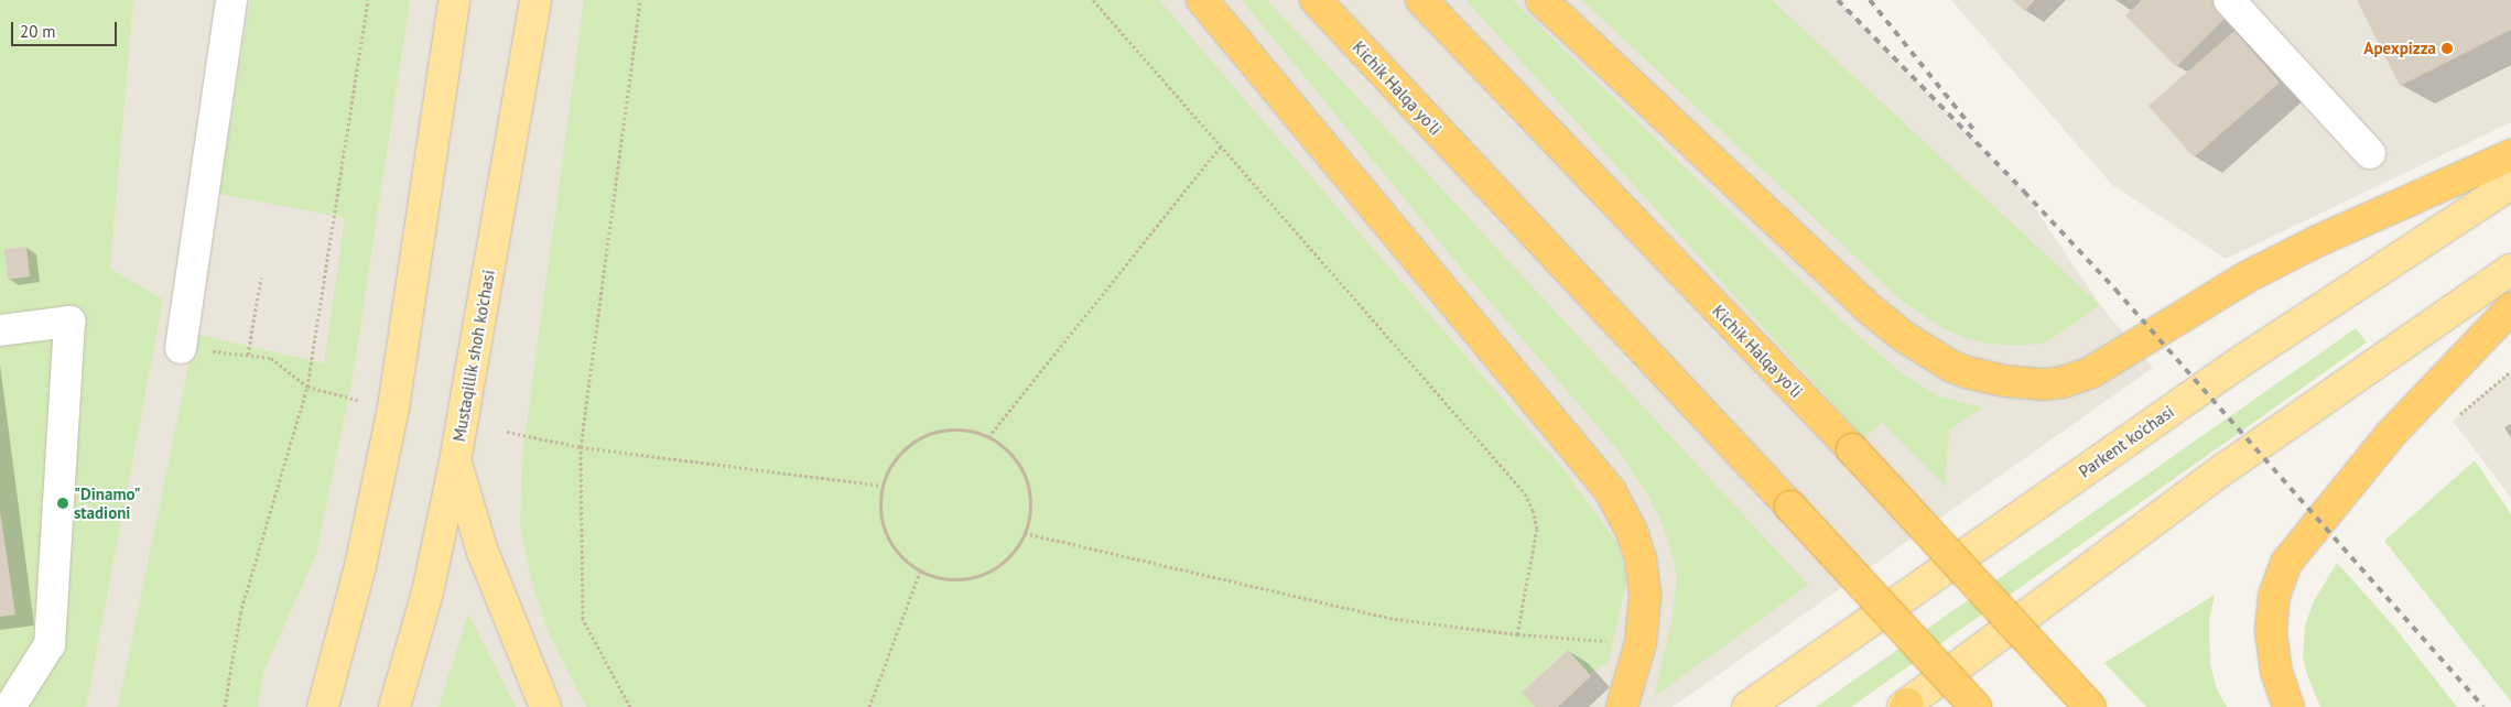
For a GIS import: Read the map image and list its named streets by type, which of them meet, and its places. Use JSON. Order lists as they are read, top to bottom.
{
  "streets": {
    "highway": ["Kichik Halqa yo'li"],
    "main road": ["Mustaqillik shoh ko'chasi", "Parkent ko'chasi"]
  },
  "places": ["Apexpizza", "\"Dinamo\" stadioni"],
  "scale_bar": "20 m"
}
